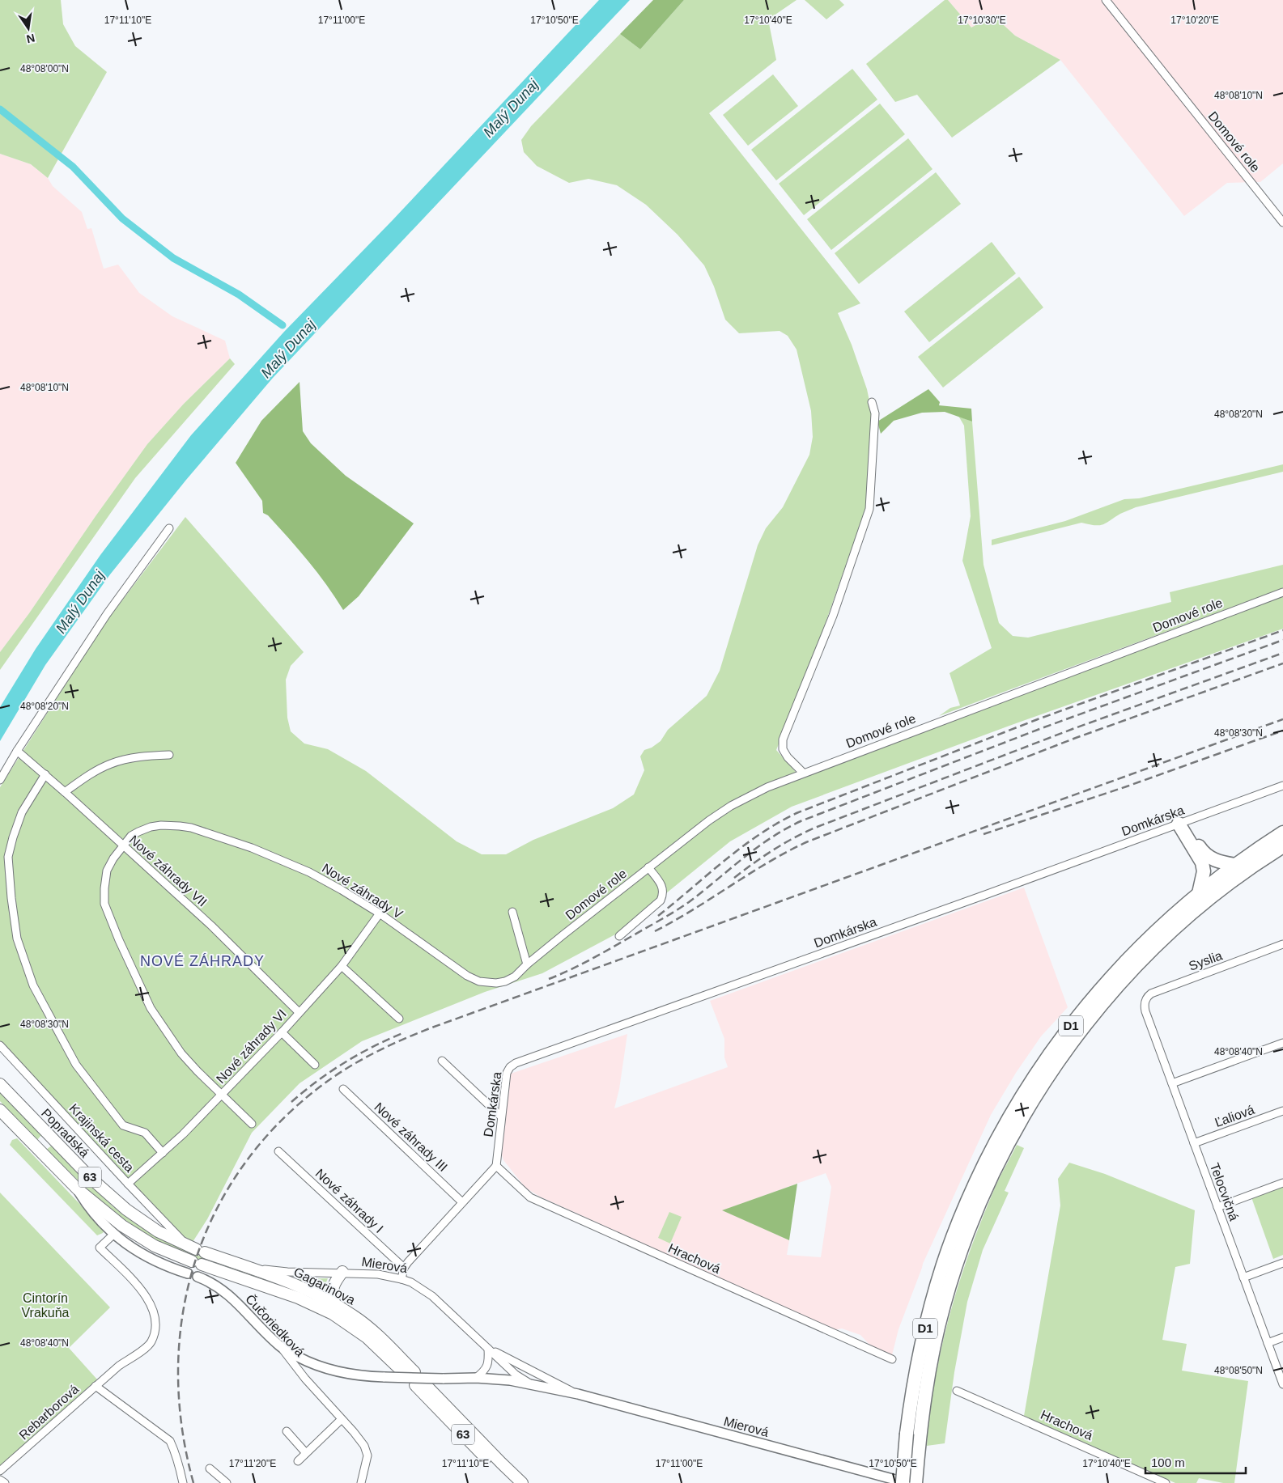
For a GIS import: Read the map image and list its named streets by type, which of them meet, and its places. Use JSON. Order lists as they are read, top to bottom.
{
  "streets": {
    "highway": ["D1"],
    "main road": ["Popradská", "63", "Gagarinova"],
    "street": [
      "Domové role",
      "Domkárska",
      "Nové záhrady VII",
      "Nové záhrady V",
      "Syslia",
      "Nové záhrady VI",
      "Ľaliová",
      "Nové záhrady III",
      "Krajinská cesta",
      "Telocvičná",
      "Nové záhrady I",
      "Hrachová",
      "Mierová",
      "Čučoriedková",
      "Rebarborová"
    ]
  },
  "crossings": [
    ["Domové role", "Nové záhrady V"],
    ["Domkárska", "Hrachová"],
    ["Nové záhrady VII", "Nové záhrady V"],
    ["Nové záhrady VII", "Nové záhrady VI"],
    ["Nové záhrady V", "Nové záhrady VI"],
    ["Syslia", "Telocvičná"],
    ["D1", "Mierová"],
    ["Nové záhrady VI", "Krajinská cesta"],
    ["Ľaliová", "Telocvičná"],
    ["Popradská", "Krajinská cesta"],
    ["Popradská", "Gagarinova"],
    ["Krajinská cesta", "Gagarinova"],
    ["63", "Gagarinova"],
    ["63", "Čučoriedková"],
    ["Mierová", "Gagarinova"],
    ["Mierová", "Čučoriedková"],
    ["Gagarinova", "Čučoriedková"],
    ["Čučoriedková", "Rebarborová"]
  ],
  "districts": ["NOVÉ ZÁHRADY"],
  "water": ["Malý Dunaj"],
  "parks": ["Cintorín Vrakuňa"],
  "scale_bar": "100 m",
  "north": "bottom",
  "coordinates": [
    "17°11'10\"E",
    "17°11'00\"E",
    "17°10'50\"E",
    "17°10'40\"E",
    "17°10'30\"E",
    "17°10'20\"E",
    "48°08'00\"N",
    "48°08'10\"N",
    "48°08'20\"N",
    "48°08'30\"N",
    "48°08'40\"N",
    "48°08'50\"N",
    "17°11'20\"E"
  ]
}
